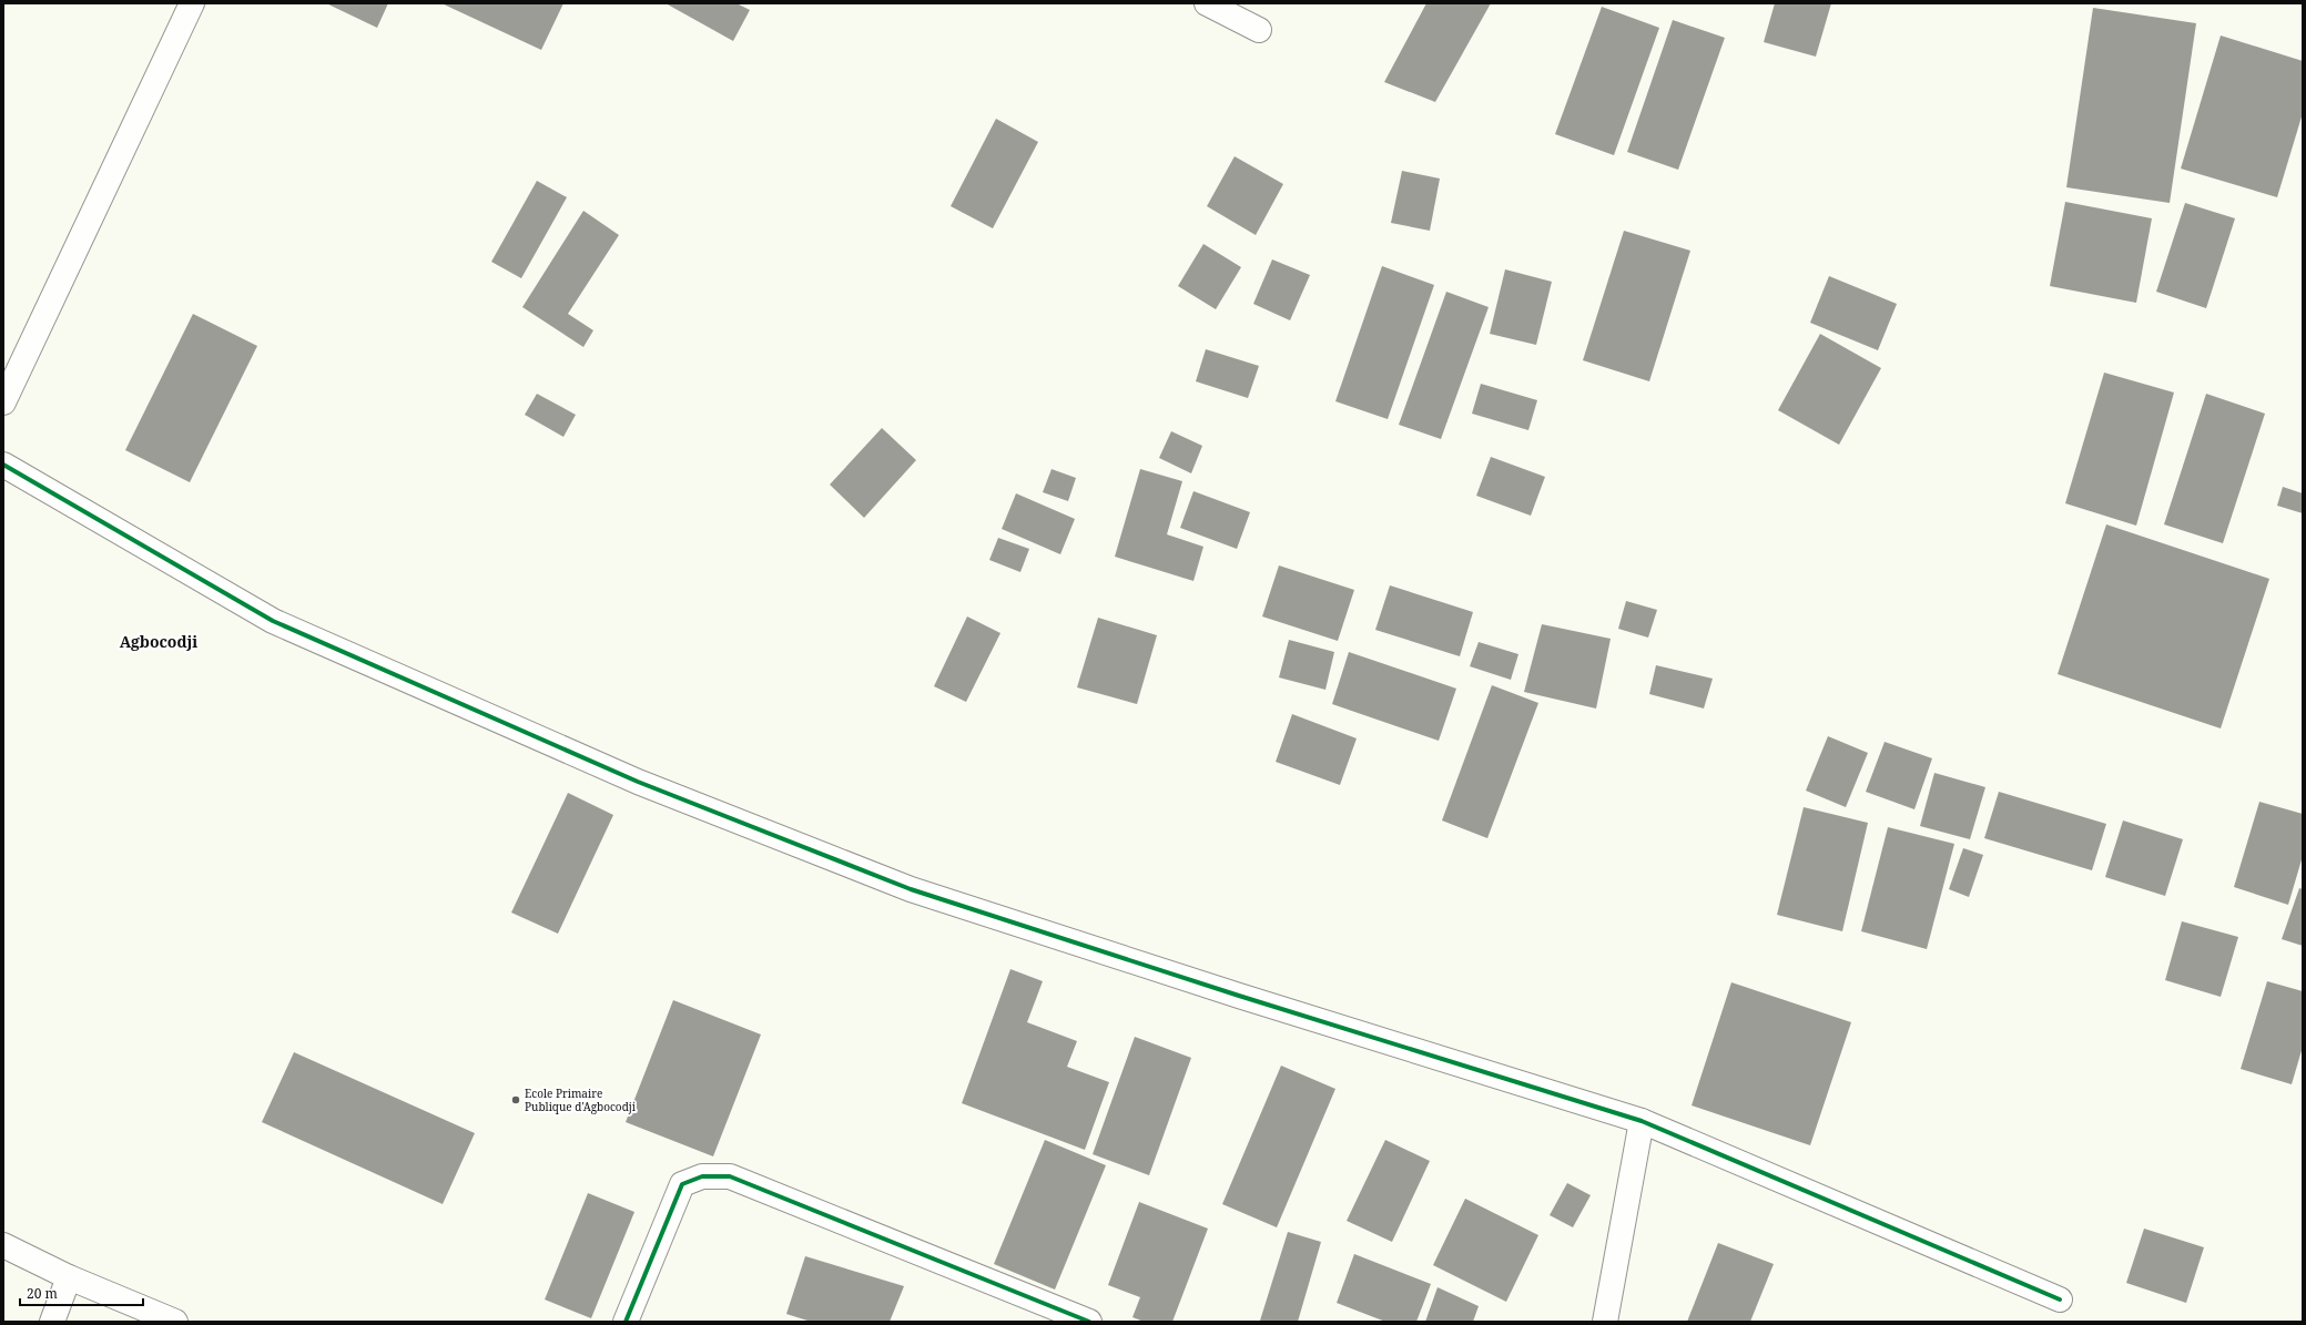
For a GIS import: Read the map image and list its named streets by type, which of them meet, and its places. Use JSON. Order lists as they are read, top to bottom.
{
  "districts": ["Agbocodji"],
  "places": ["Ecole Primaire Publique d'Agbocodji"],
  "scale_bar": "20 m"
}
